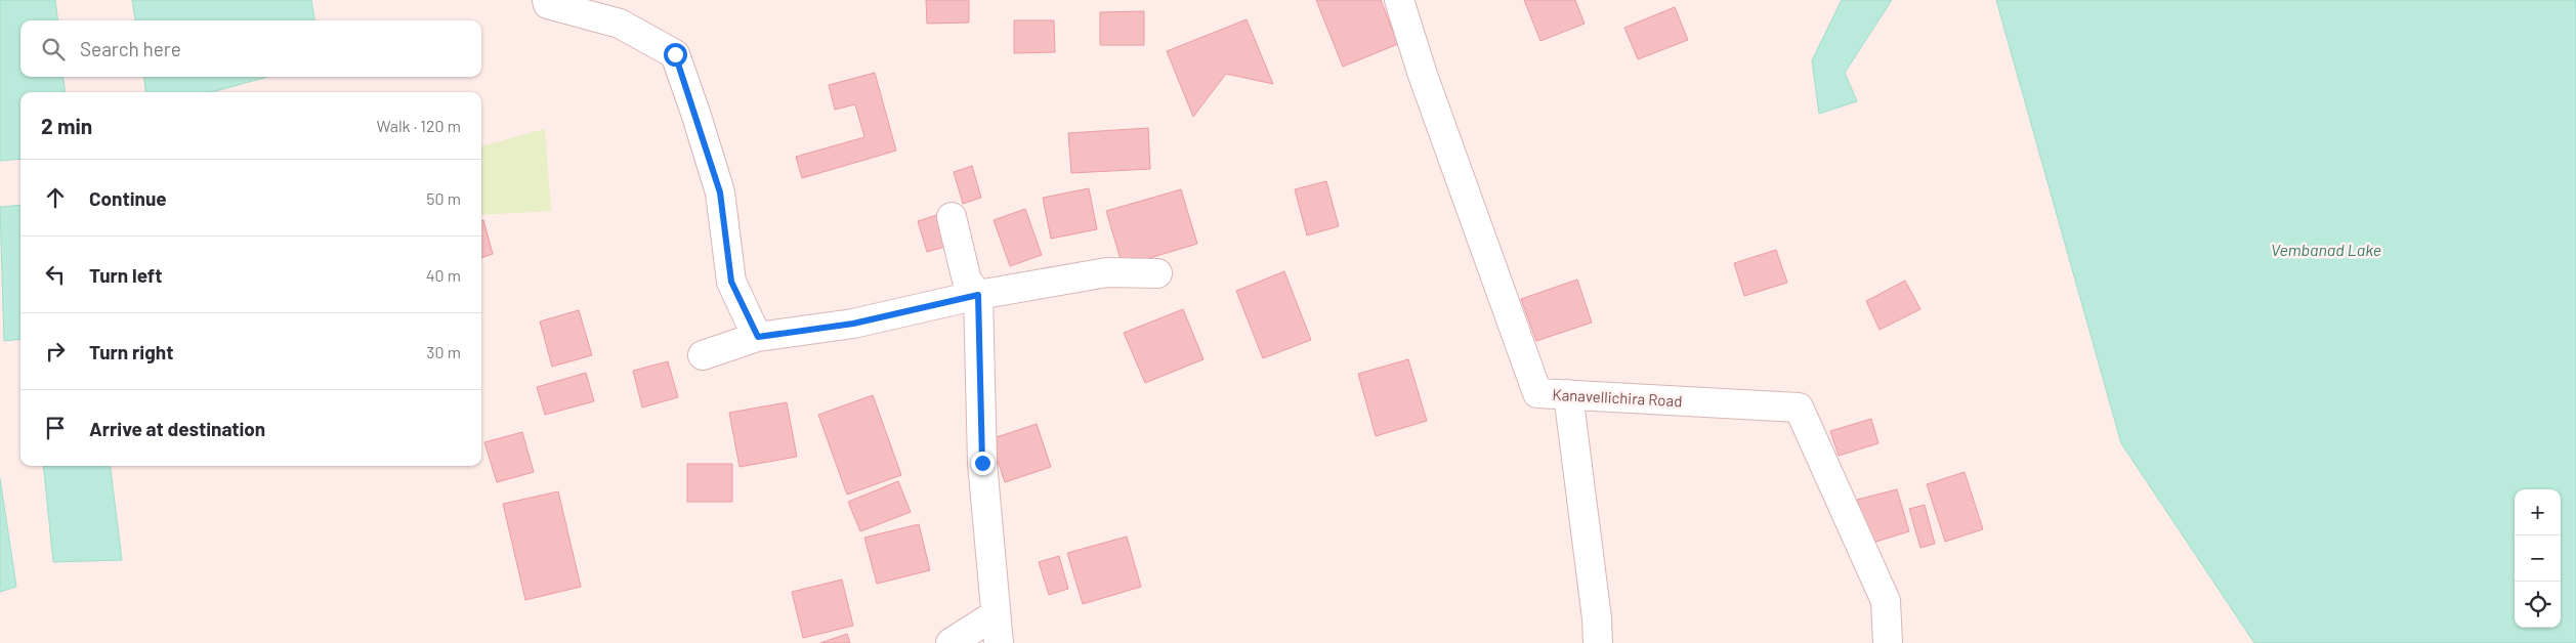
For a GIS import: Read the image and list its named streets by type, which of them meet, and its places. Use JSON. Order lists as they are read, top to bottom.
{
  "streets": {
    "street": ["Kanavellichira Road"]
  },
  "water": ["Vembanad Lake"],
  "page": {
    "search": "Search here",
    "heading": ["2 min", "Walk · 120 m"],
    "list": [
      ["Continue", "50 m"],
      ["Turn left", "40 m"],
      ["Turn right", "30 m"],
      "Arrive at destination"
    ],
    "map_buttons": ["+", "−"]
  }
}
